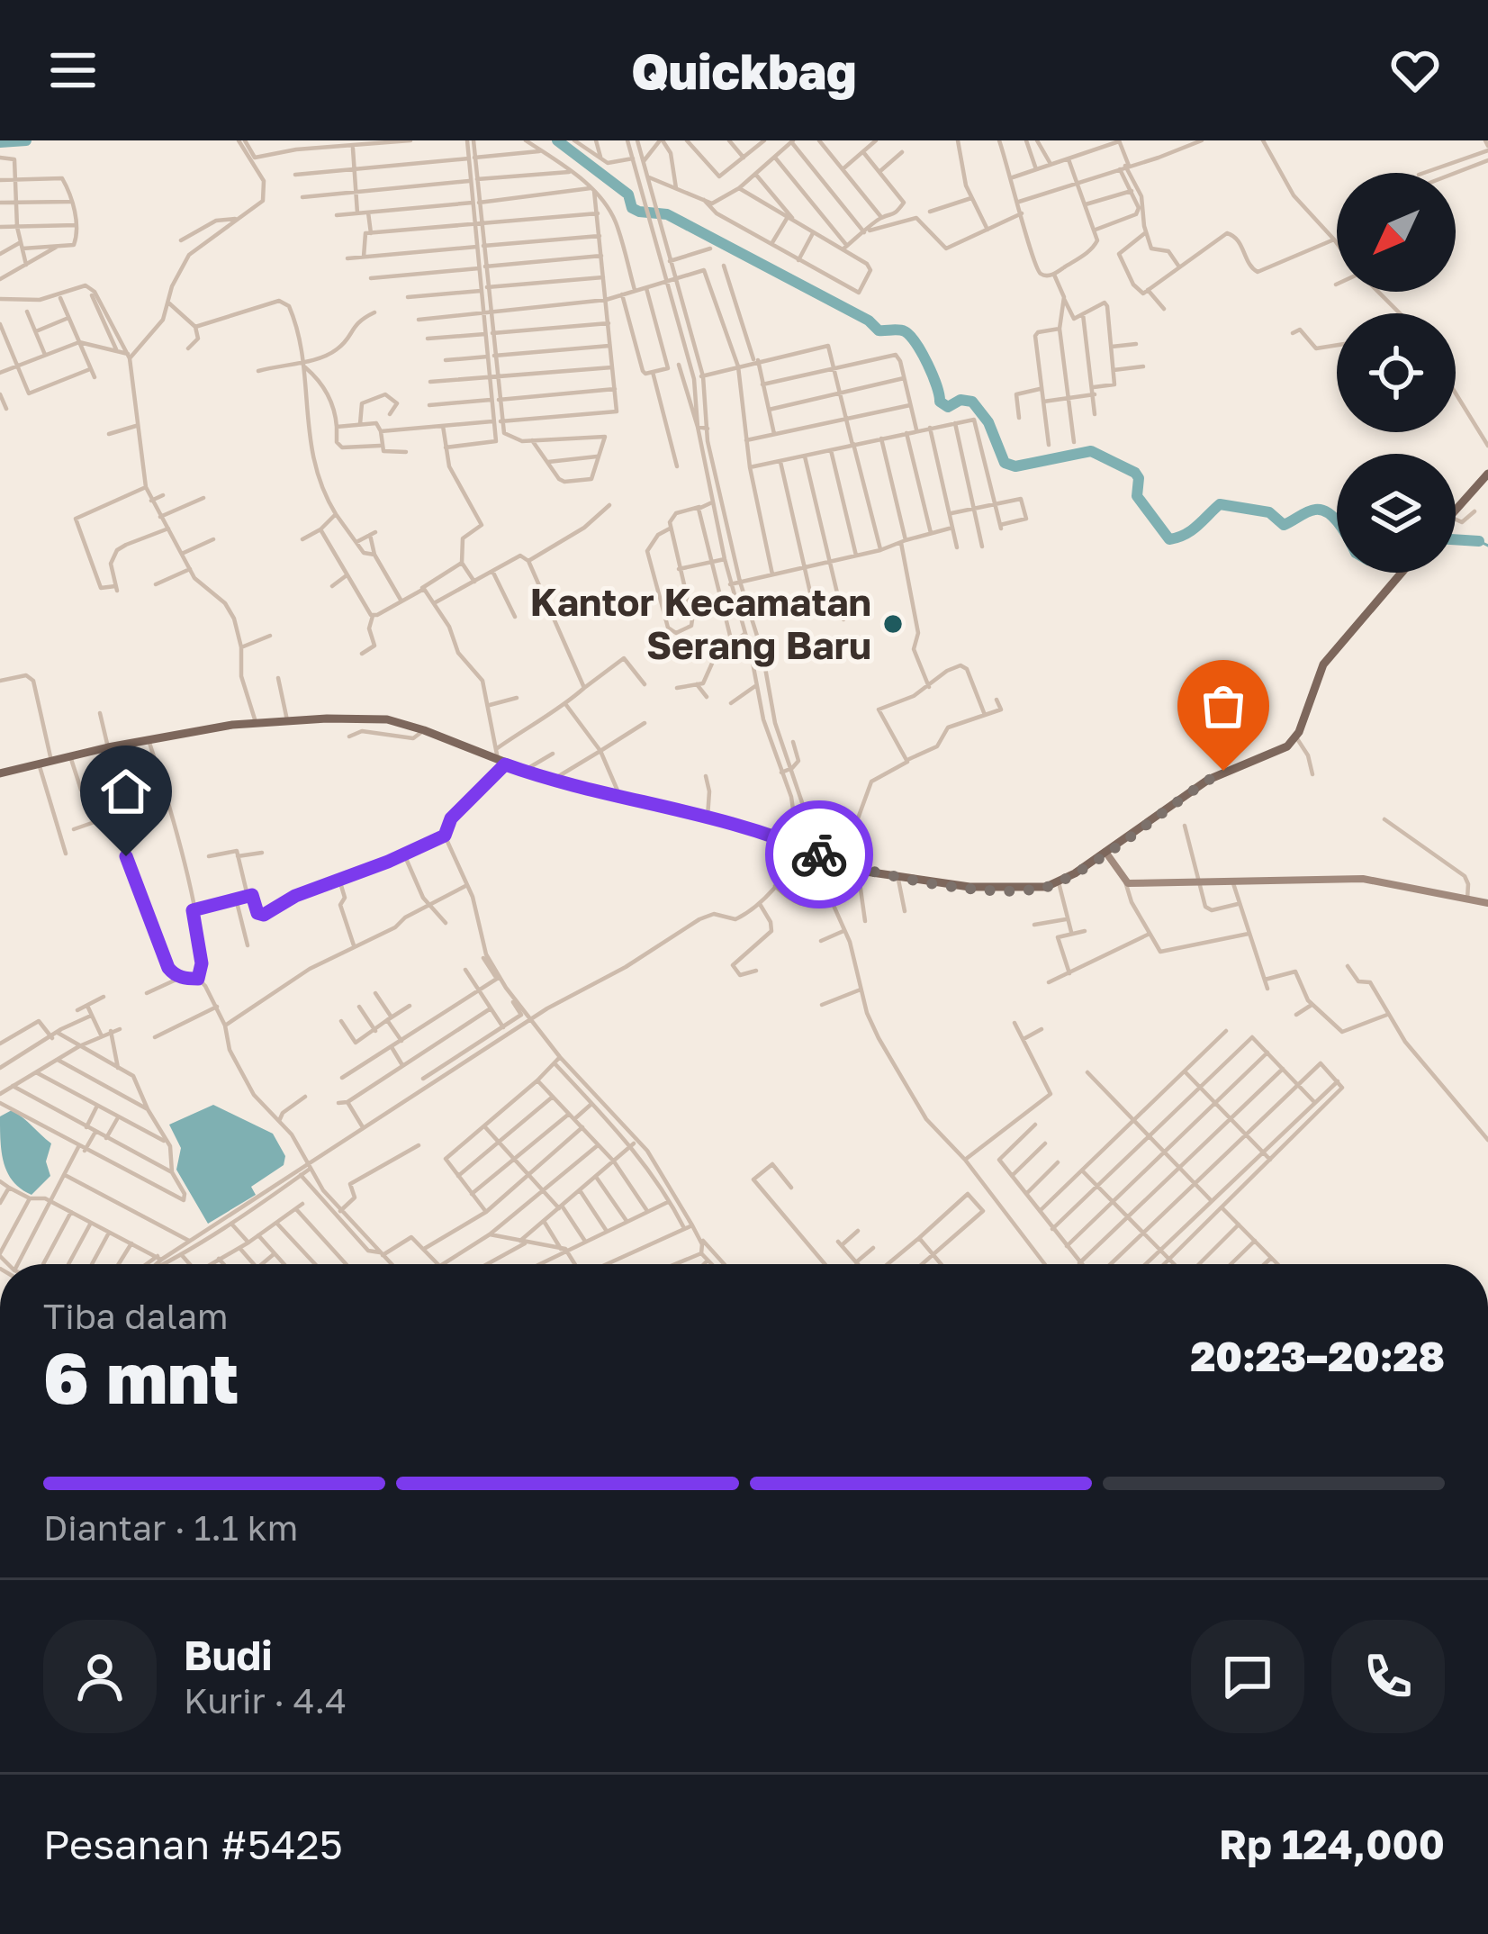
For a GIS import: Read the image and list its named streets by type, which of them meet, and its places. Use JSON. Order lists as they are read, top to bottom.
{
  "places": ["Kantor Kecamatan Serang Baru"],
  "north": "bottom left",
  "page": {
    "header": "Quickbag",
    "heading": ["6 mnt", "Tiba dalam", "20:23–20:28"],
    "panel": [
      "Budi",
      "Kurir · 4.4",
      "Pesanan #5425",
      "Rp 124,000"
    ],
    "bar": "Diantar · 1.1 km"
  }
}
